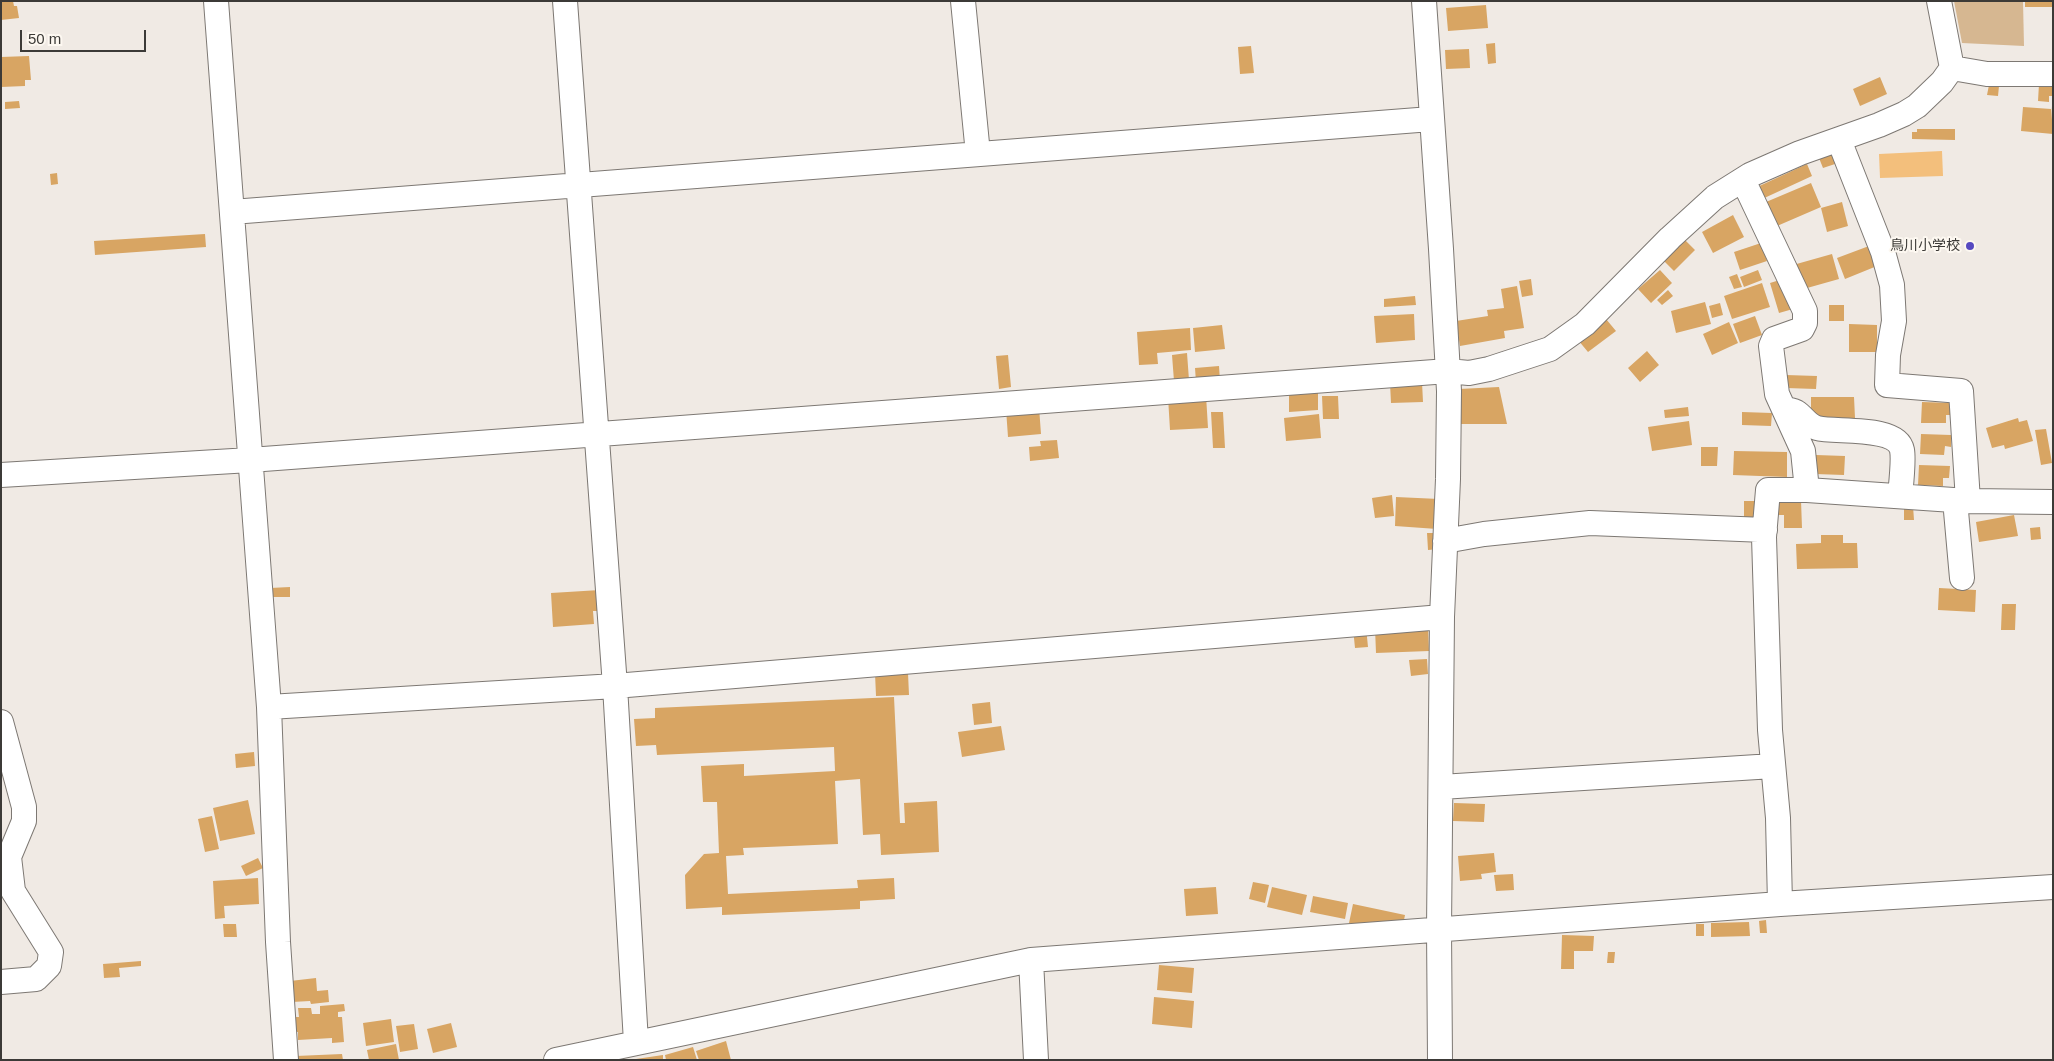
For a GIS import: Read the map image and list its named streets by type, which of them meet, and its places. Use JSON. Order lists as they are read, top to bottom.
{
  "places": ["鳥川小学校"],
  "scale_bar": "50 m"
}
